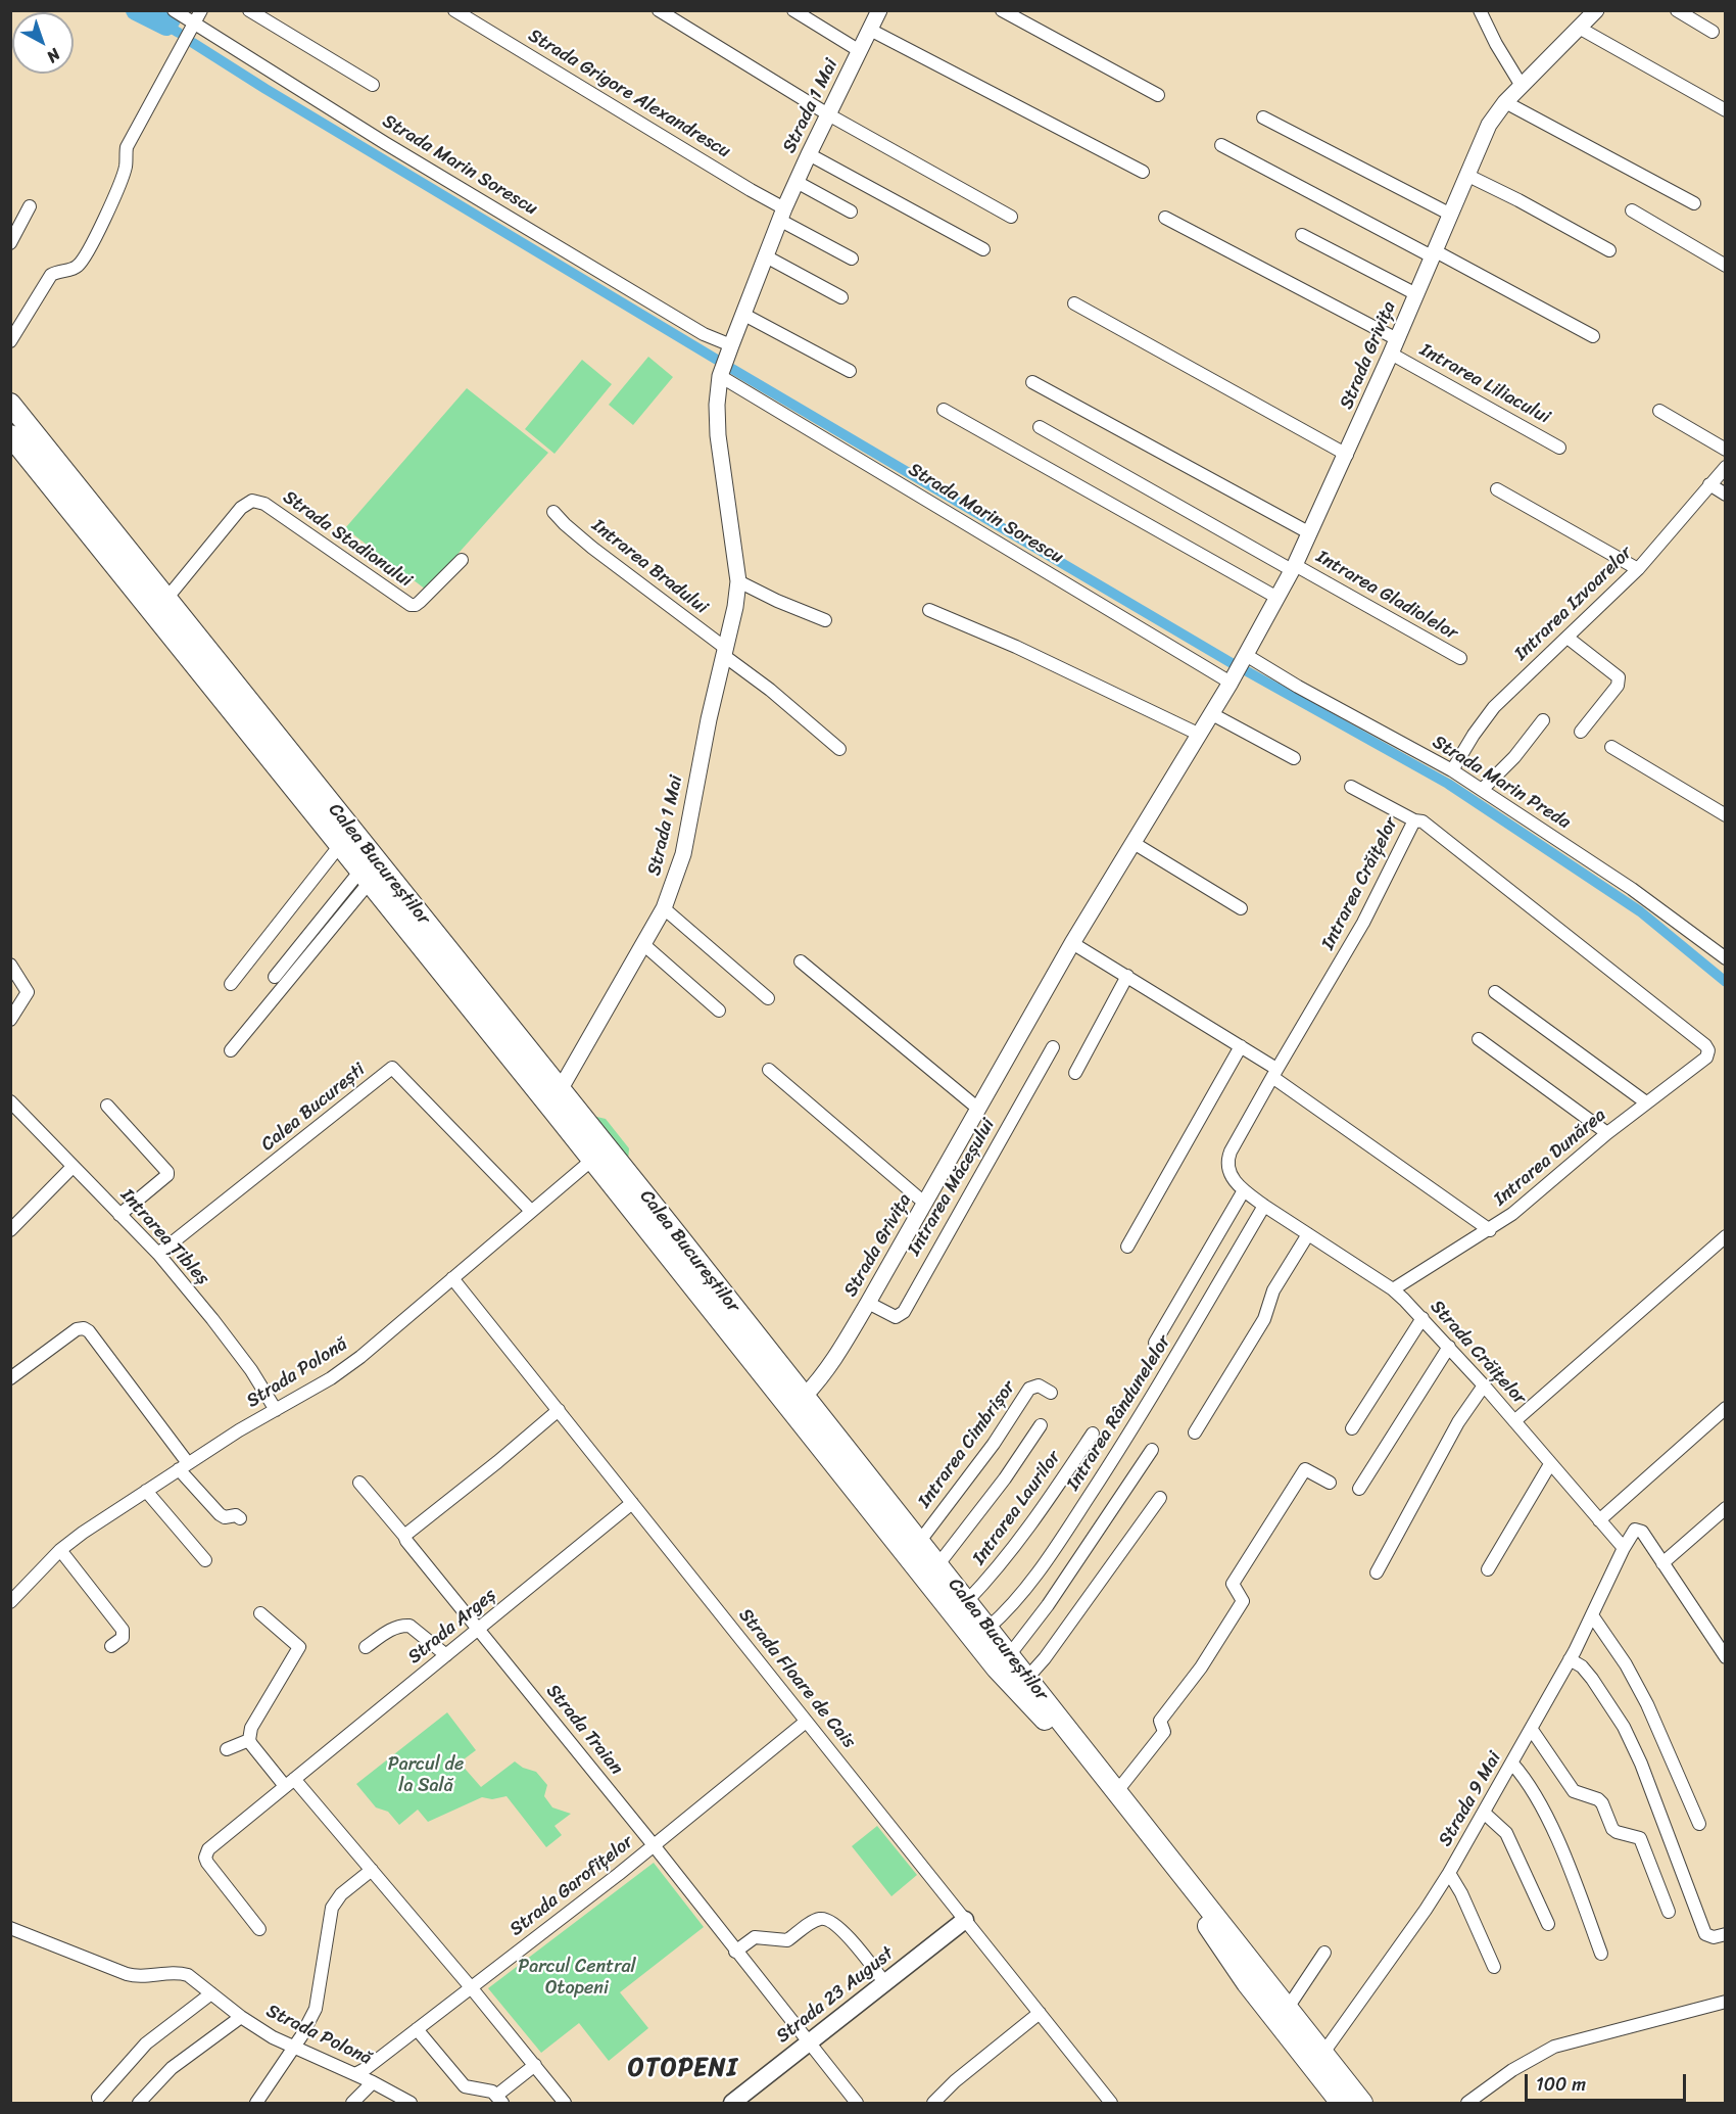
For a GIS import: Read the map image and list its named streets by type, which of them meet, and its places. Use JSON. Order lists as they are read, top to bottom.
{
  "streets": {
    "highway": ["Calea Bucureștilor"],
    "main road": ["Strada 23 August"],
    "street": [
      "Strada Grigore Alexandrescu",
      "Strada 1 Mai",
      "Strada Marin Sorescu",
      "Strada Grivița",
      "Intrarea Liliacului",
      "Strada Stadionului",
      "Intrarea Bradului",
      "Intrarea Gladiolelor",
      "Intrarea Izvoarelor",
      "Strada Marin Preda",
      "Intrarea Crăițelor",
      "Calea București",
      "Intrarea Dunărea",
      "Intrarea Măceșului",
      "Intrarea Țibleș",
      "Strada Crăițelor",
      "Strada Polonă",
      "Intrarea Rândunelelor",
      "Intrarea Cimbrișor",
      "Intrarea Laurilor",
      "Strada Argeș",
      "Strada Floare de Cais",
      "Strada Traian",
      "Strada 9 Mai",
      "Strada Garofițelor"
    ]
  },
  "crossings": [
    ["Strada Grigore Alexandrescu", "Strada 1 Mai"],
    ["Strada 1 Mai", "Strada Marin Sorescu"],
    ["Strada 1 Mai", "Intrarea Bradului"],
    ["Strada 1 Mai", "Calea Bucureștilor"],
    ["Strada Marin Sorescu", "Strada Grivița"],
    ["Strada Grivița", "Intrarea Liliacului"],
    ["Strada Grivița", "Intrarea Gladiolelor"],
    ["Strada Grivița", "Strada Marin Preda"],
    ["Strada Grivița", "Calea Bucureștilor"],
    ["Strada Grivița", "Intrarea Măceșului"],
    ["Strada Stadionului", "Calea Bucureștilor"],
    ["Intrarea Izvoarelor", "Strada Marin Preda"],
    ["Calea Bucureștilor", "Strada Polonă"],
    ["Calea Bucureștilor", "Intrarea Rândunelelor"],
    ["Calea Bucureștilor", "Intrarea Cimbrișor"],
    ["Calea Bucureștilor", "Intrarea Laurilor"],
    ["Calea Bucureștilor", "Strada 9 Mai"],
    ["Intrarea Crăițelor", "Intrarea Dunărea"],
    ["Intrarea Crăițelor", "Strada Crăițelor"],
    ["Calea București", "Intrarea Țibleș"],
    ["Calea București", "Strada Polonă"],
    ["Intrarea Dunărea", "Strada Crăițelor"],
    ["Intrarea Țibleș", "Strada Polonă"],
    ["Strada Crăițelor", "Intrarea Rândunelelor"],
    ["Strada Crăițelor", "Strada 9 Mai"],
    ["Strada Polonă", "Strada Floare de Cais"],
    ["Strada Polonă", "Strada Garofițelor"],
    ["Strada Argeș", "Strada Floare de Cais"],
    ["Strada Argeș", "Strada Traian"],
    ["Strada Floare de Cais", "Strada Garofițelor"],
    ["Strada Floare de Cais", "Strada 23 August"],
    ["Strada Traian", "Strada Garofițelor"],
    ["Strada Traian", "Strada 23 August"]
  ],
  "districts": ["OTOPENI"],
  "parks": ["Parcul de la Sală", "Parcul Central Otopeni"],
  "scale_bar": "100 m",
  "north": "bottom right"
}
